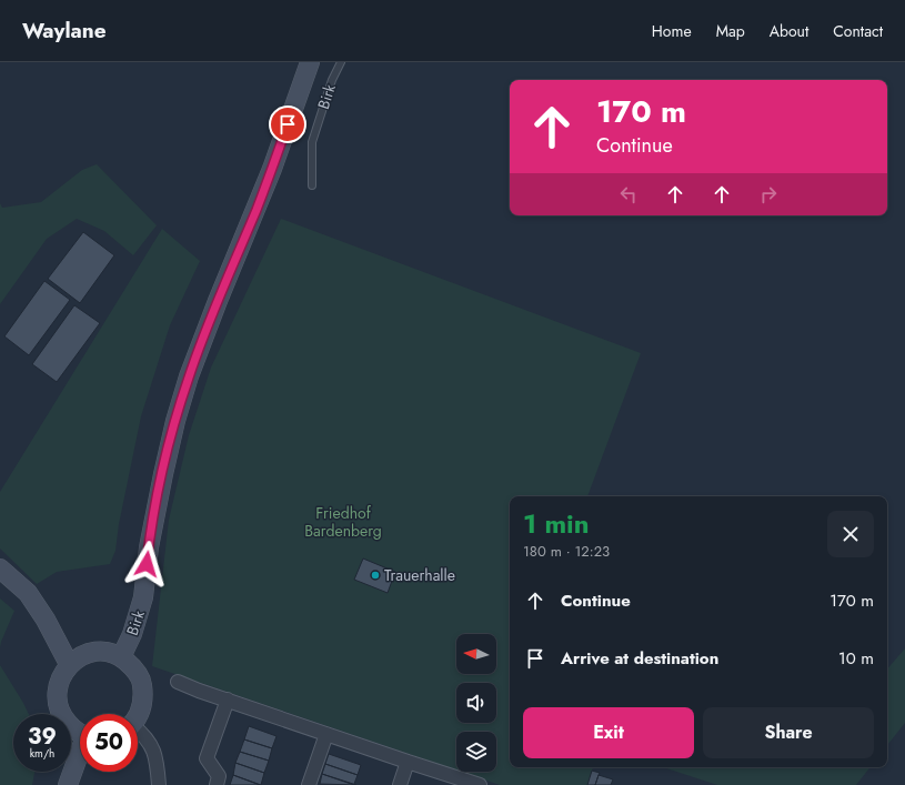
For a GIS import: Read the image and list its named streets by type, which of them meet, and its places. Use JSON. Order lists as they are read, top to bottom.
{
  "streets": {
    "main road": ["Birk"]
  },
  "parks": ["Friedhof Bardenberg"],
  "places": ["Trauerhalle"],
  "north": "left",
  "page": {
    "header": "Waylane",
    "nav": [
      "Home",
      "Map",
      "About",
      "Contact"
    ],
    "turn": ["170 m", "Continue"],
    "heading": ["1 min", "180 m · 12:23"],
    "list": [
      {
        "name": "Continue",
        "value": "170 m"
      },
      {
        "name": "Arrive at destination",
        "value": "10 m"
      }
    ],
    "buttons": ["Exit", "Share"],
    "speed": "39 km/h",
    "limit": "50"
  }
}
